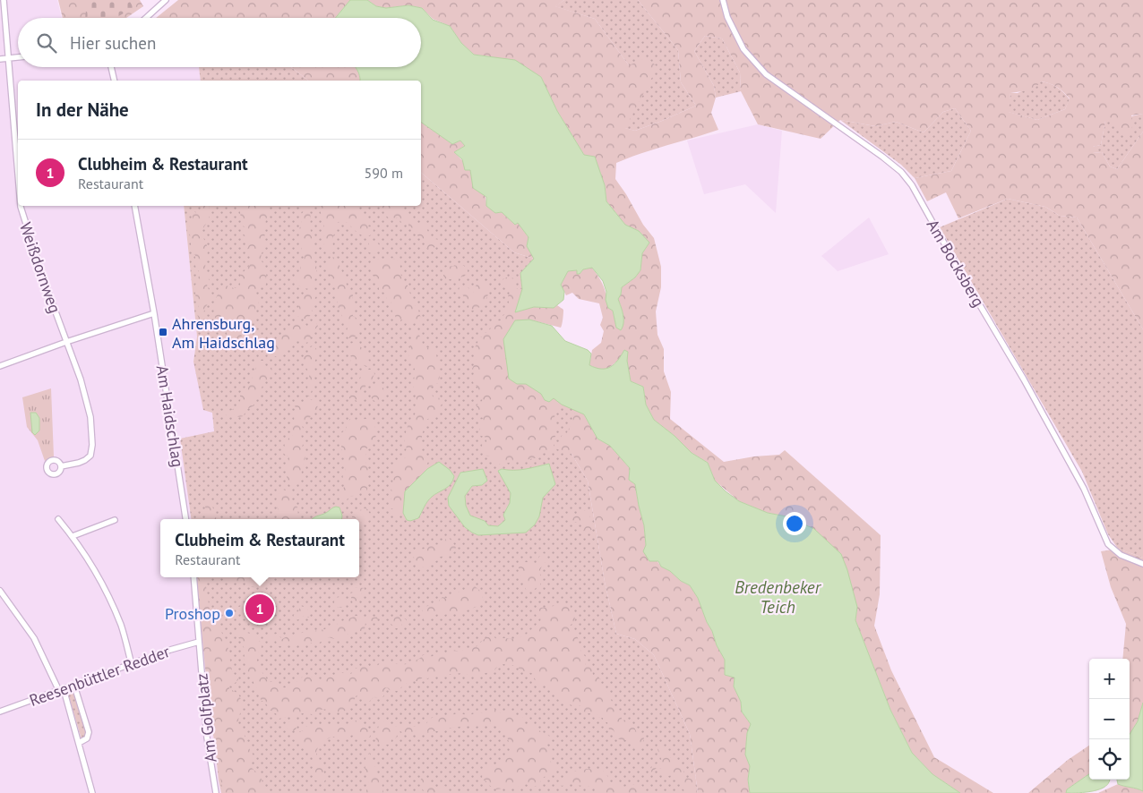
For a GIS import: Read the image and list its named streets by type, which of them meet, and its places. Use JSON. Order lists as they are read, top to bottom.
{
  "streets": {
    "street": [
      "Am Bocksberg",
      "Weißdornweg",
      "Am Haidschlag",
      "Reesenbüttler Redder",
      "Am Golfplatz"
    ]
  },
  "crossings": [
    ["Reesenbüttler Redder", "Am Golfplatz"]
  ],
  "water": ["Bredenbeker Teich"],
  "places": {
    "transit": ["Ahrensburg, Am Haidschlag"],
    "other": ["Proshop"]
  },
  "page": {
    "search": "Hier suchen",
    "heading": "In der Nähe",
    "list": [
      {
        "mark": "1",
        "name": "Clubheim & Restaurant",
        "note": "Restaurant",
        "value": "590 m"
      }
    ],
    "popup": ["Clubheim & Restaurant", "Restaurant"],
    "pins": "1",
    "map_buttons": ["+", "−"]
  }
}
